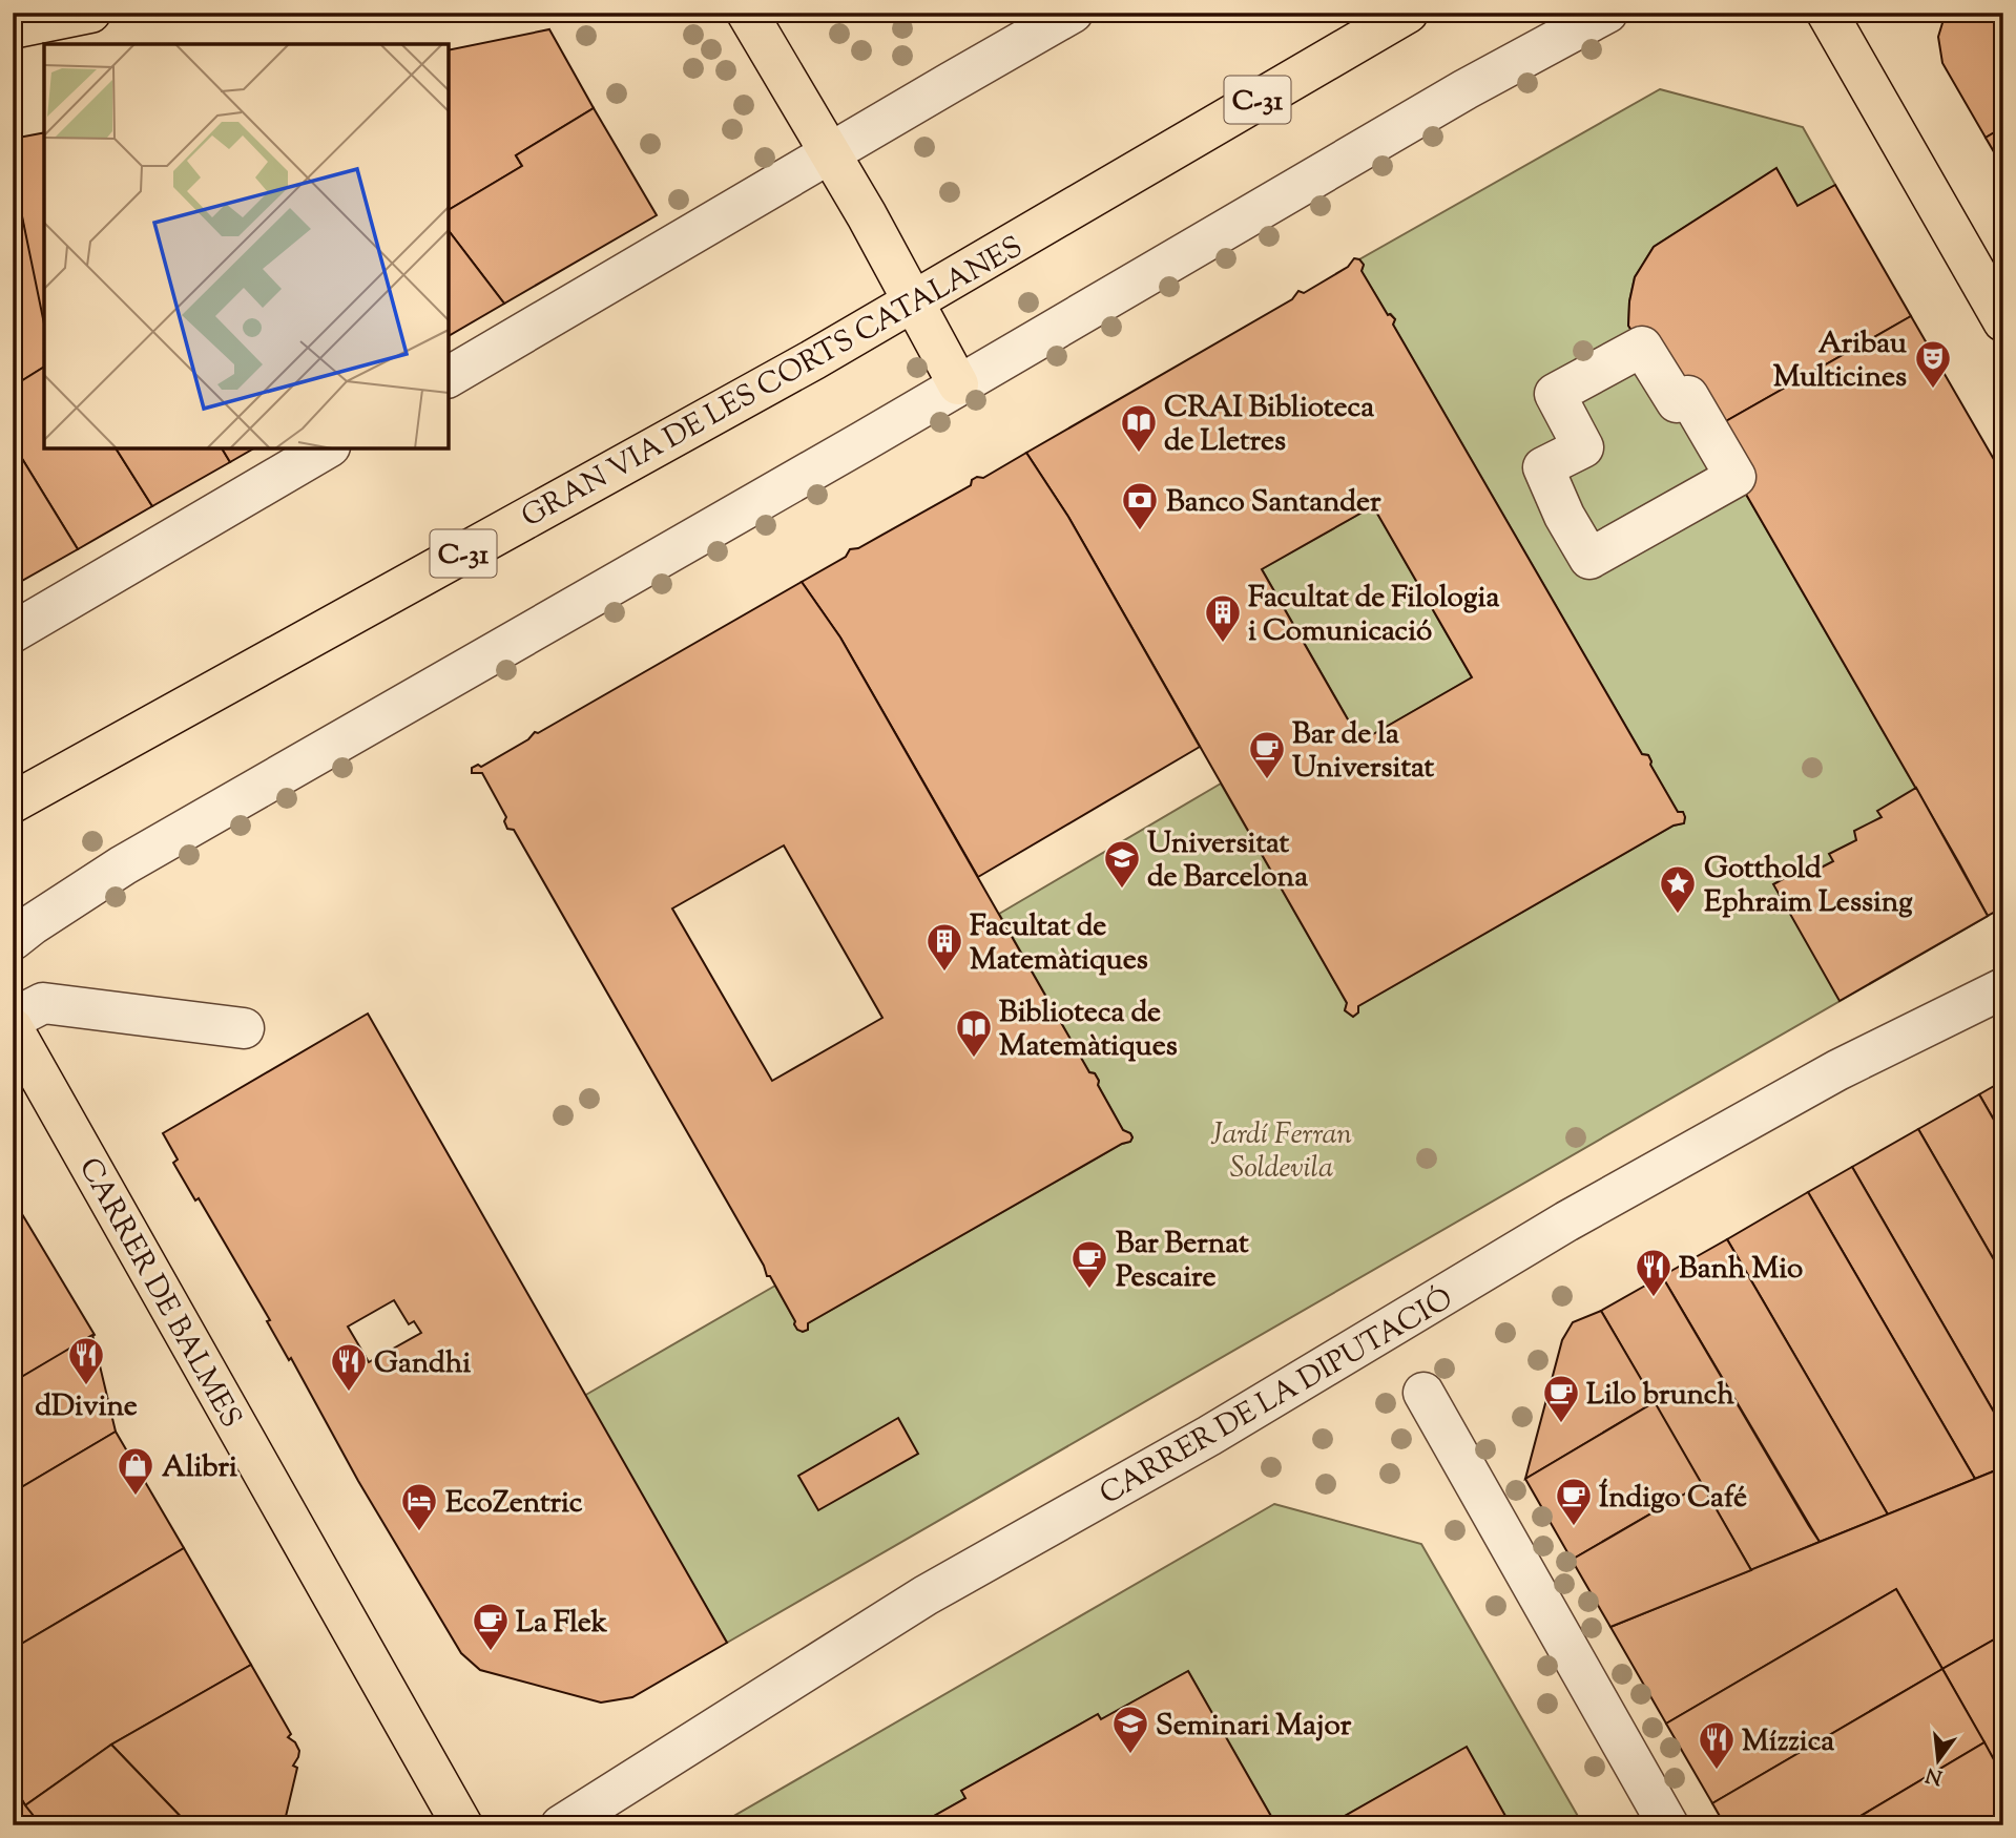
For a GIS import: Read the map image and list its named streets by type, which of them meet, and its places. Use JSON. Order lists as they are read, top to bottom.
{
  "streets": {
    "main road": ["C-31", "GRAN VIA DE LES CORTS CATALANES", "CARRER DE BALMES"],
    "street": ["CARRER DE LA DIPUTACIÓ"]
  },
  "parks": ["Jardí Ferran Soldevila"],
  "places": {
    "theatre": ["Aribau Multicines"],
    "library": ["CRAI Biblioteca de Lletres", "Biblioteca de Matemàtiques"],
    "bank": ["Banco Santander"],
    "building": ["Facultat de Filologia i Comunicació", "Facultat de Matemàtiques"],
    "cafe": [
      "Bar de la Universitat",
      "Bar Bernat Pescaire",
      "Lilo brunch",
      "Índigo Café",
      "La Flek"
    ],
    "school or university": ["Universitat de Barcelona", "Seminari Major"],
    "place": ["Gotthold Ephraim Lessing"],
    "restaurant": [
      "Banh Mio",
      "dDivine",
      "Gandhi",
      "Mízzica"
    ],
    "shop": ["Alibri"],
    "hotel": ["EcoZentric"]
  },
  "north": "bottom"
}
